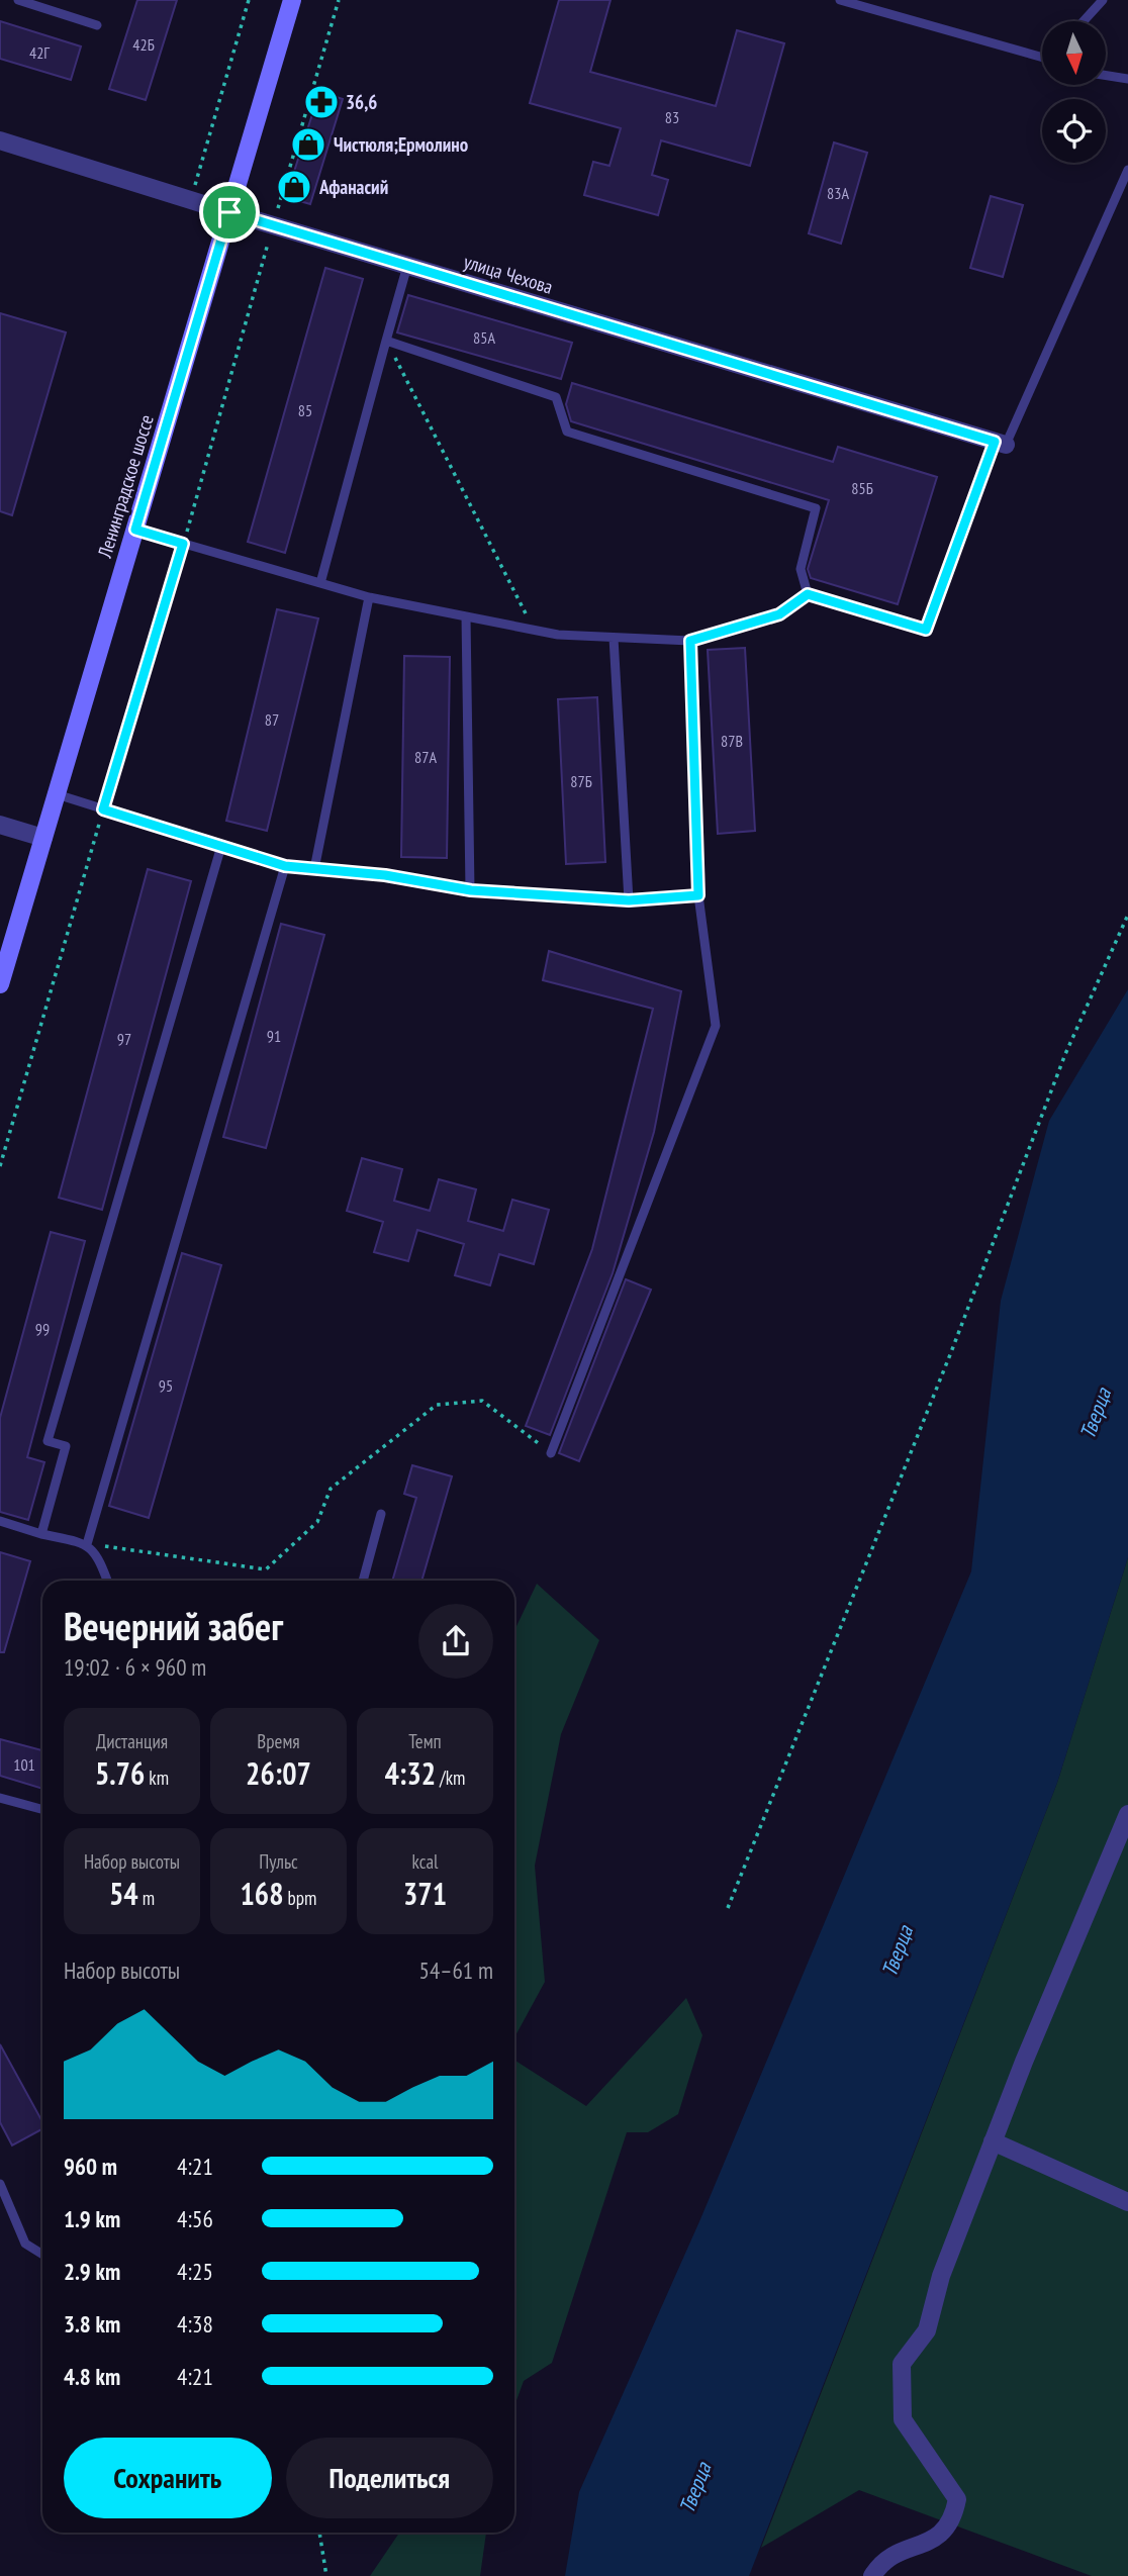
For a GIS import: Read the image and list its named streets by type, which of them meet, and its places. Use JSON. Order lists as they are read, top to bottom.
{
  "streets": {
    "main road": ["Ленинградское шоссе"],
    "street": ["улица Чехова"]
  },
  "crossings": [
    ["улица Чехова", "Ленинградское шоссе"]
  ],
  "water": ["Тверца"],
  "places": {
    "pharmacy": ["36,6"],
    "shop": ["Чистюля;Ермолино", "Афанасий"]
  },
  "house_numbers": [
    "42Б",
    "42Г",
    "83",
    "83А",
    "85А",
    "85",
    "85Б",
    "87",
    "87В",
    "87А",
    "87Б",
    "91",
    "97",
    "99",
    "95",
    "101"
  ],
  "north": "bottom",
  "page": {
    "heading": ["Вечерний забег", "19:02 · 6 × 960 m"],
    "stats": [
      ["Дистанция", "5.76 km"],
      ["Время", "26:07"],
      ["Темп", "4:32 /km"],
      ["Набор высоты", "54 m"],
      ["Пульс", "168 bpm"],
      ["kcal", "371"]
    ],
    "chart": ["Набор высоты", "54–61 m"],
    "list": [
      {
        "name": "960 m",
        "note": "4:21"
      },
      {
        "name": "1.9 km",
        "note": "4:56"
      },
      {
        "name": "2.9 km",
        "note": "4:25"
      },
      {
        "name": "3.8 km",
        "note": "4:38"
      },
      {
        "name": "4.8 km",
        "note": "4:21"
      }
    ],
    "buttons": ["Сохранить", "Поделиться"]
  }
}
